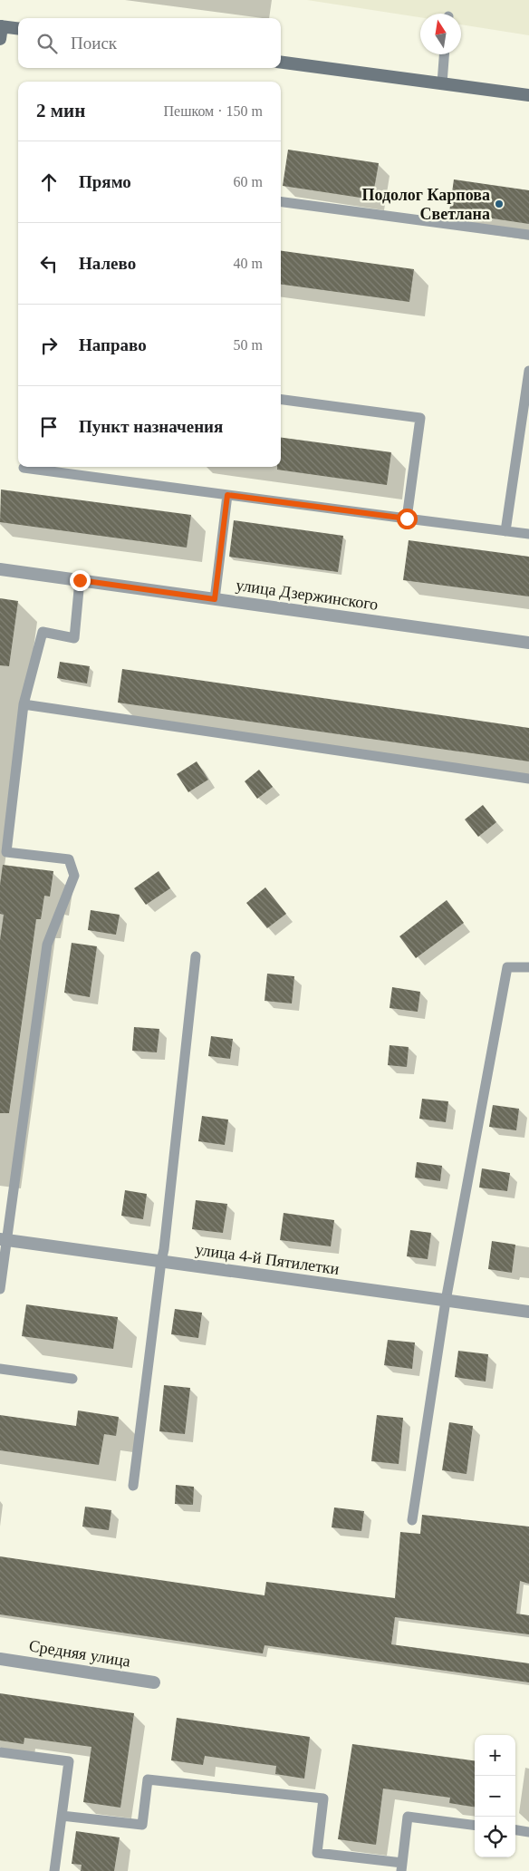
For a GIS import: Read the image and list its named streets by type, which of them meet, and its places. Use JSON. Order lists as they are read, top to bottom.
{
  "streets": {
    "street": ["улица Дзержинского", "улица 4-й Пятилетки", "Средняя улица"]
  },
  "places": ["Подолог Карпова Светлана"],
  "north": "top",
  "page": {
    "search": "Поиск",
    "heading": ["2 мин", "Пешком · 150 m"],
    "list": [
      ["Прямо", "60 m"],
      ["Налево", "40 m"],
      ["Направо", "50 m"],
      "Пункт назначения"
    ],
    "map_buttons": ["+", "−"]
  }
}
